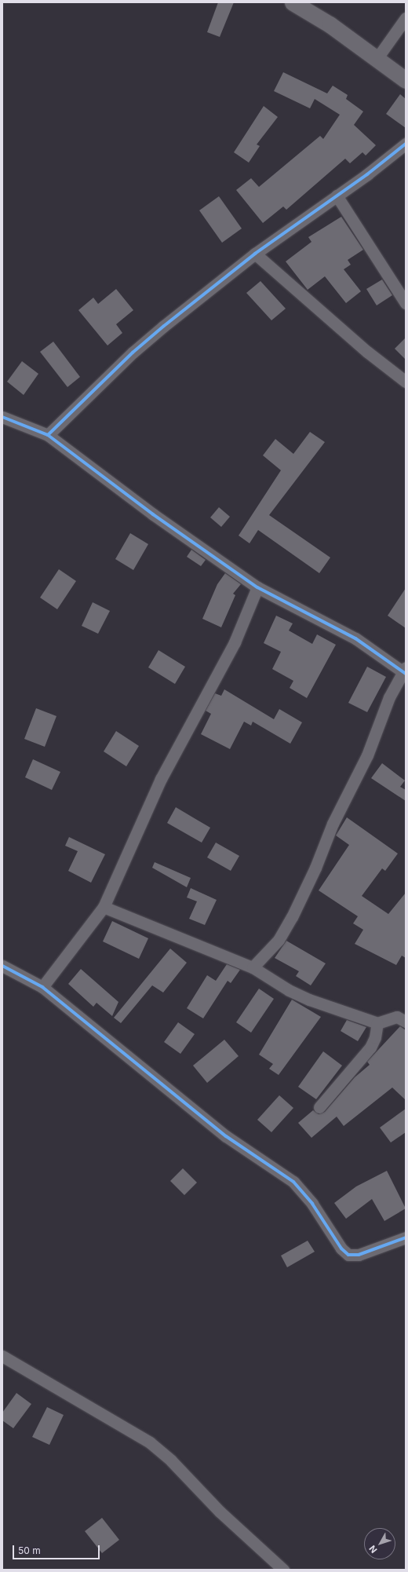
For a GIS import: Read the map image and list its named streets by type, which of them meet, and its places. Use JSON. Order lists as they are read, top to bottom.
{
  "scale_bar": "50 m",
  "north": "bottom left"
}
